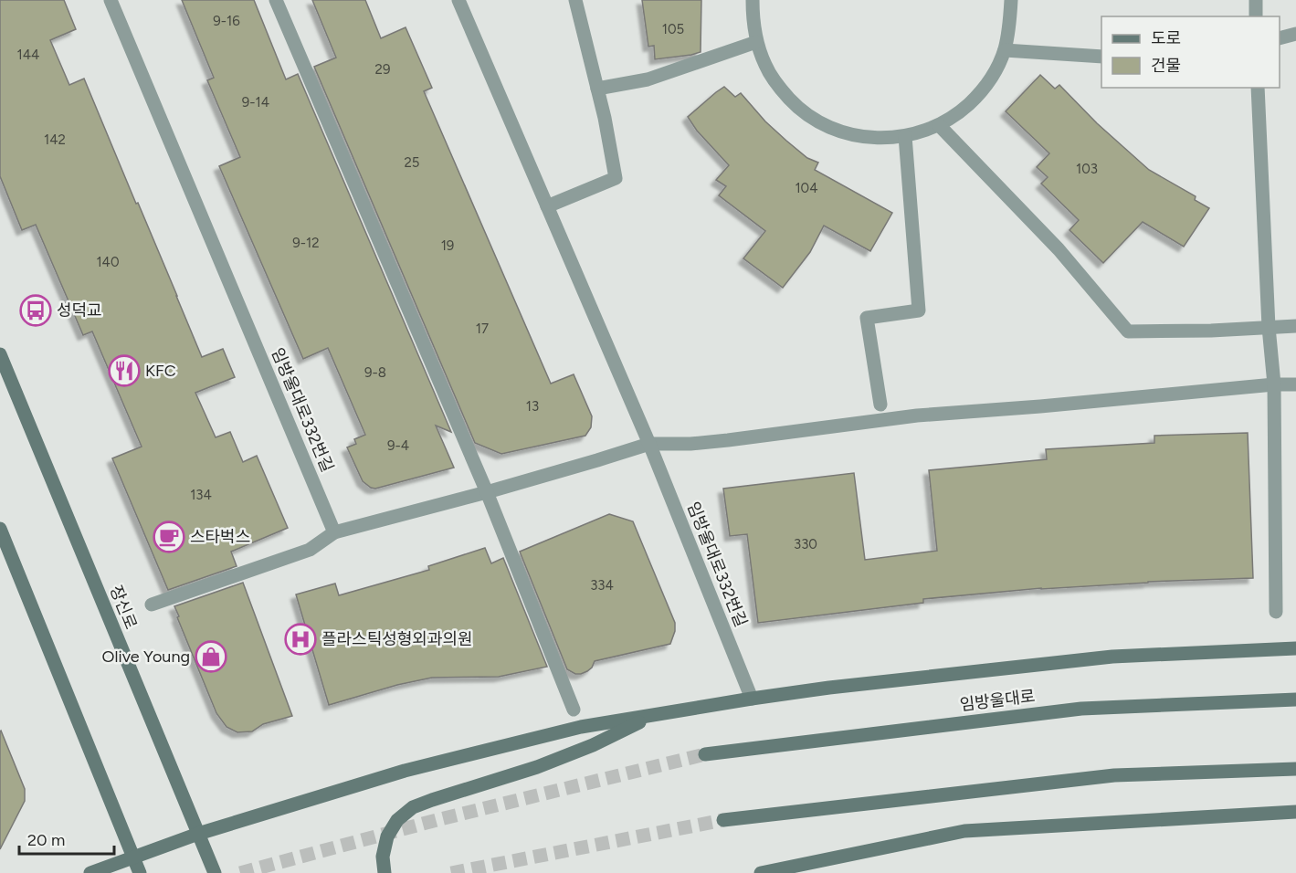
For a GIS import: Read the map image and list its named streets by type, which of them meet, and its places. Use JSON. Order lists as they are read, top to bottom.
{
  "streets": {
    "main road": ["장신로", "임방울대로"],
    "street": ["임방울대로332번길"]
  },
  "places": {
    "bus stop": ["성덕교"],
    "restaurant": ["KFC"],
    "cafe": ["스타벅스"],
    "hospital": ["플라스틱성형외과의원"],
    "shop": ["Olive Young"]
  },
  "house_numbers": [
    "9-16",
    "105",
    "144",
    "29",
    "9-14",
    "142",
    "25",
    "103",
    "104",
    "9-12",
    "19",
    "140",
    "17",
    "9-8",
    "13",
    "9-4",
    "134",
    "330",
    "334"
  ],
  "legend": ["도로", "건물"],
  "scale_bar": "20 m"
}
